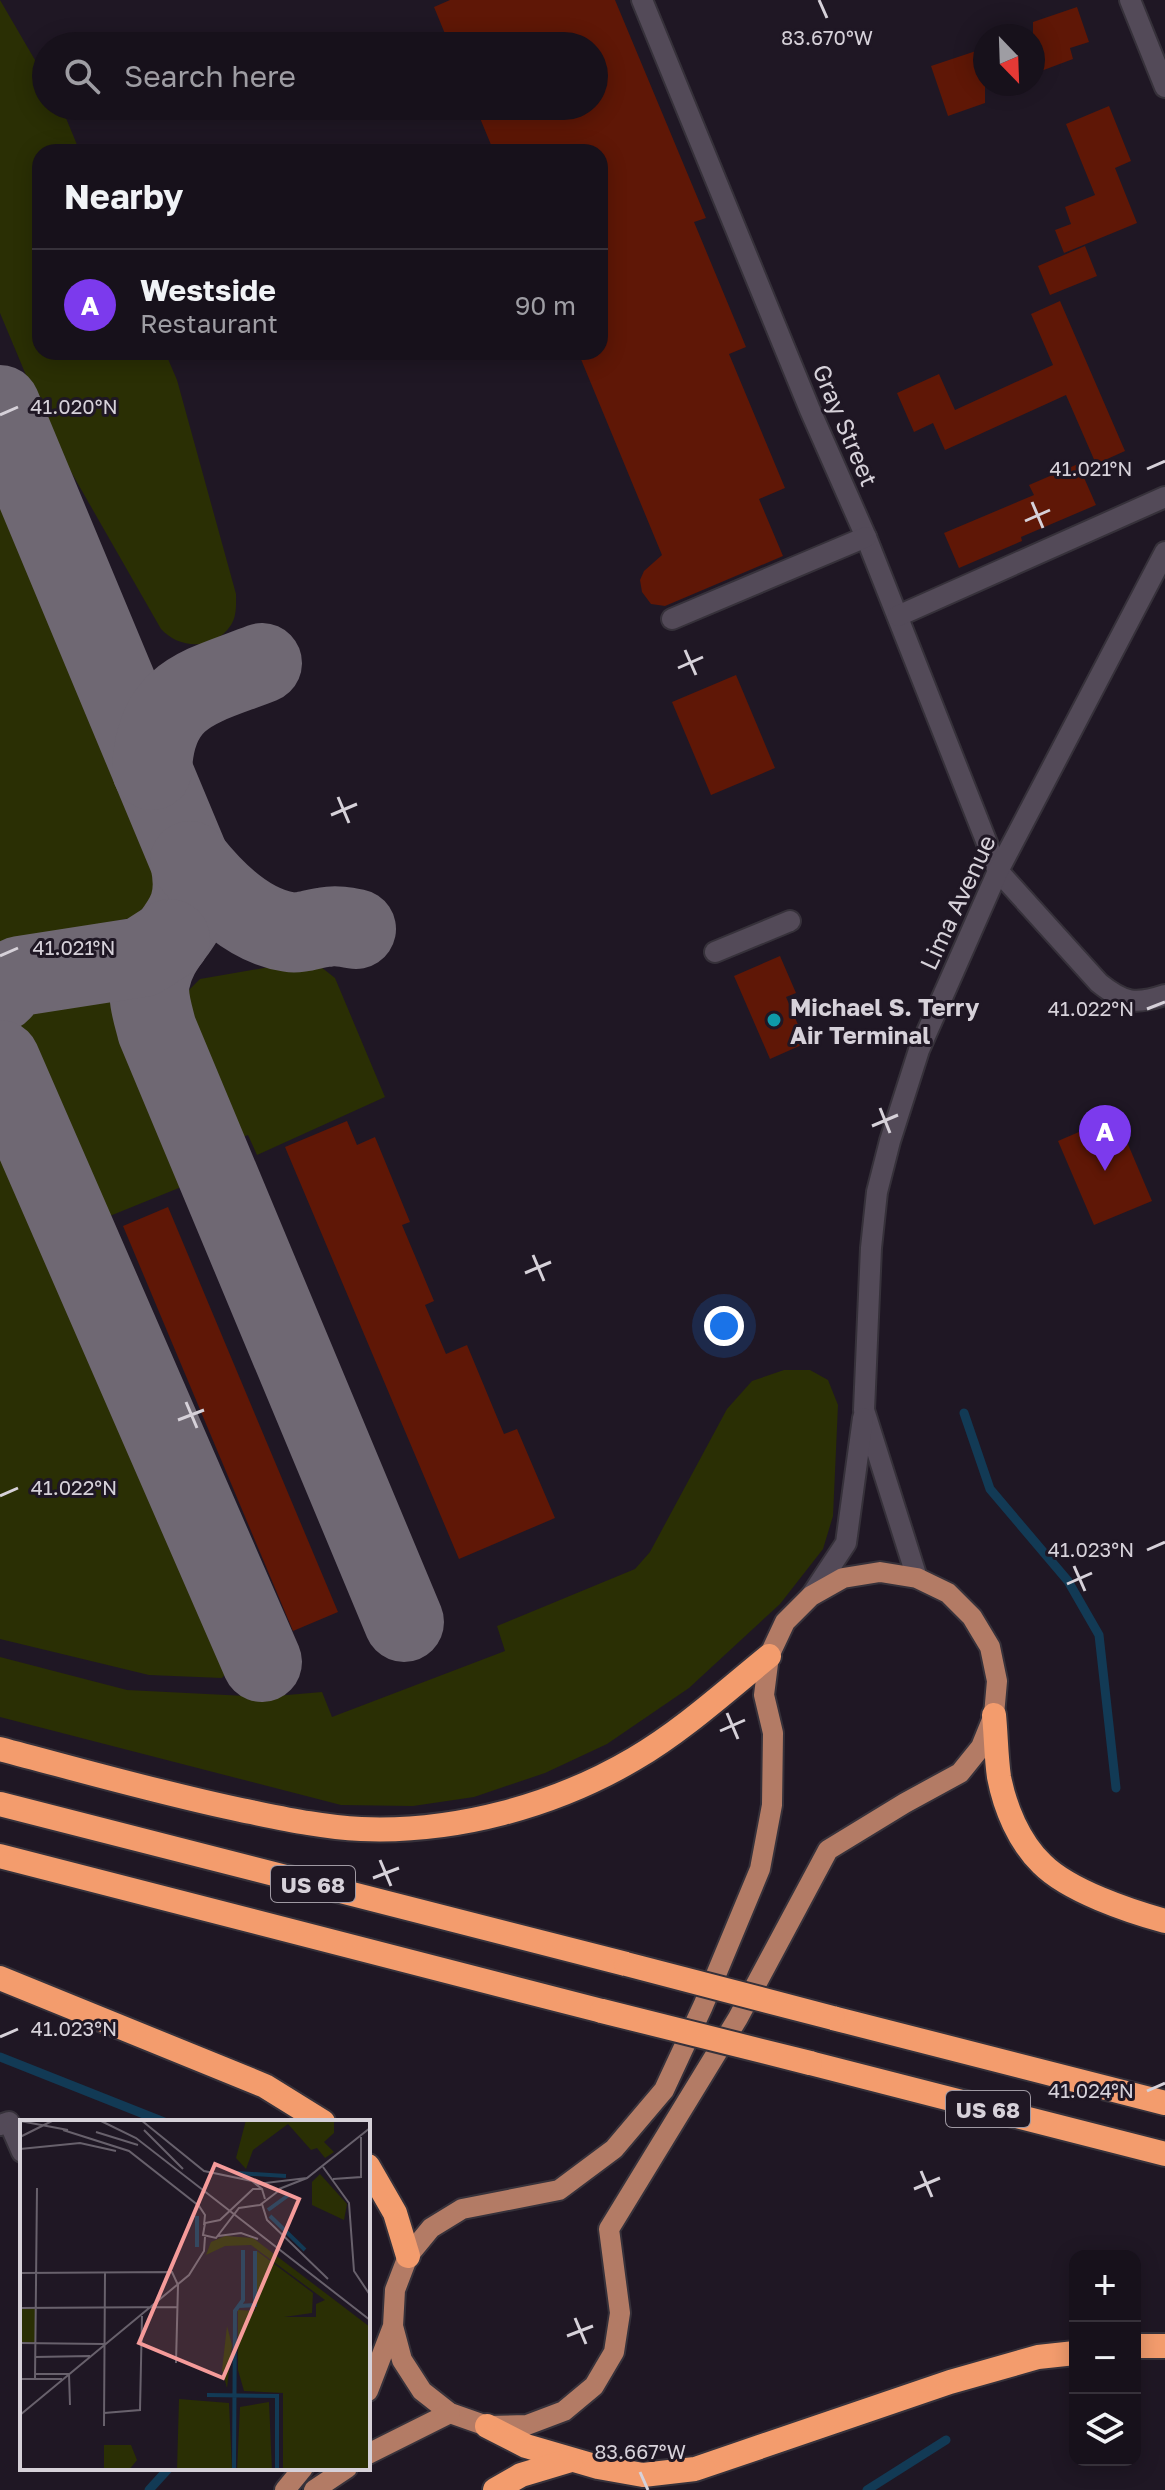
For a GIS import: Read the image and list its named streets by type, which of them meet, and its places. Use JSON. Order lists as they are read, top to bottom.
{
  "streets": {
    "highway": ["US 68"],
    "street": ["Gray Street", "Lima Avenue"]
  },
  "crossings": [
    ["Gray Street", "Lima Avenue"]
  ],
  "places": ["Michael S. Terry Air Terminal"],
  "north": "bottom right",
  "page": {
    "search": "Search here",
    "heading": "Nearby",
    "list": [
      {
        "mark": "A",
        "name": "Westside",
        "note": "Restaurant",
        "value": "90 m"
      }
    ],
    "pins": "A",
    "map_buttons": ["+", "−"]
  },
  "coordinates": [
    "83.670°W",
    "41.020°N",
    "41.021°N",
    "41.022°N",
    "41.023°N",
    "41.024°N",
    "83.667°W"
  ]
}
